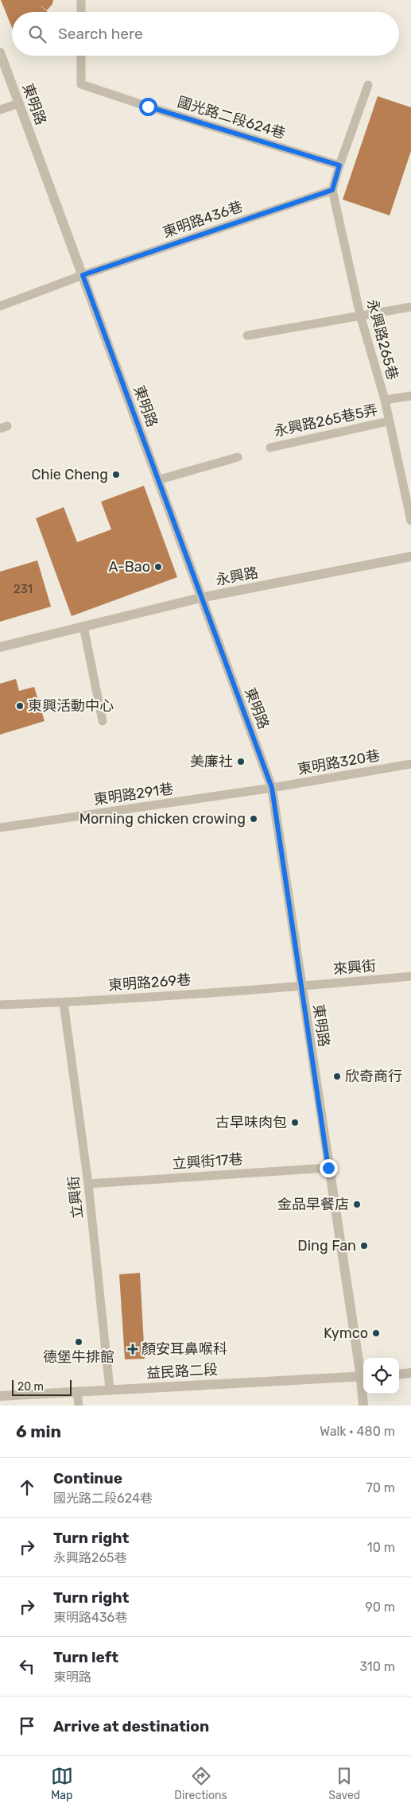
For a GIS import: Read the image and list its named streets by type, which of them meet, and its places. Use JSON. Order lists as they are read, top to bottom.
{
  "streets": {
    "street": ["東明路", "永興路", "益民路二段"],
    "lane": [
      "國光路二段624巷",
      "東明路436巷",
      "永興路265巷",
      "永興路265巷5弄",
      "東明路320巷",
      "東明路291巷",
      "來興街",
      "東明路269巷",
      "立興街17巷",
      "立興街"
    ]
  },
  "crossings": [
    ["東明路", "東明路436巷"],
    ["東明路", "永興路"],
    ["東明路", "東明路320巷"],
    ["東明路", "東明路291巷"],
    ["東明路", "來興街"],
    ["東明路", "東明路269巷"],
    ["東明路", "立興街17巷"],
    ["東明路", "益民路二段"],
    ["國光路二段624巷", "永興路265巷"],
    ["東明路436巷", "永興路265巷"],
    ["永興路265巷", "永興路265巷5弄"],
    ["東明路320巷", "東明路291巷"],
    ["來興街", "東明路269巷"],
    ["東明路269巷", "立興街"],
    ["立興街17巷", "立興街"],
    ["立興街", "益民路二段"]
  ],
  "places": {
    "other": [
      "Chie Cheng",
      "A-Bao",
      "東興活動中心",
      "美廉社",
      "Morning chicken crowing",
      "欣奇商行",
      "古早味肉包",
      "金品早餐店",
      "Ding Fan",
      "Kymco",
      "德堡牛排館"
    ],
    "health": ["顏安耳鼻喉科"]
  },
  "house_numbers": ["231"],
  "scale_bar": "20 m",
  "page": {
    "search": "Search here",
    "scale": "20 m",
    "heading": ["6 min", "Walk · 480 m"],
    "list": [
      ["Continue", "國光路二段624巷", "70 m"],
      ["Turn right", "永興路265巷", "10 m"],
      ["Turn right", "東明路436巷", "90 m"],
      ["Turn left", "東明路", "310 m"],
      "Arrive at destination"
    ],
    "nav": ["Map", "Directions", "Saved"]
  }
}
